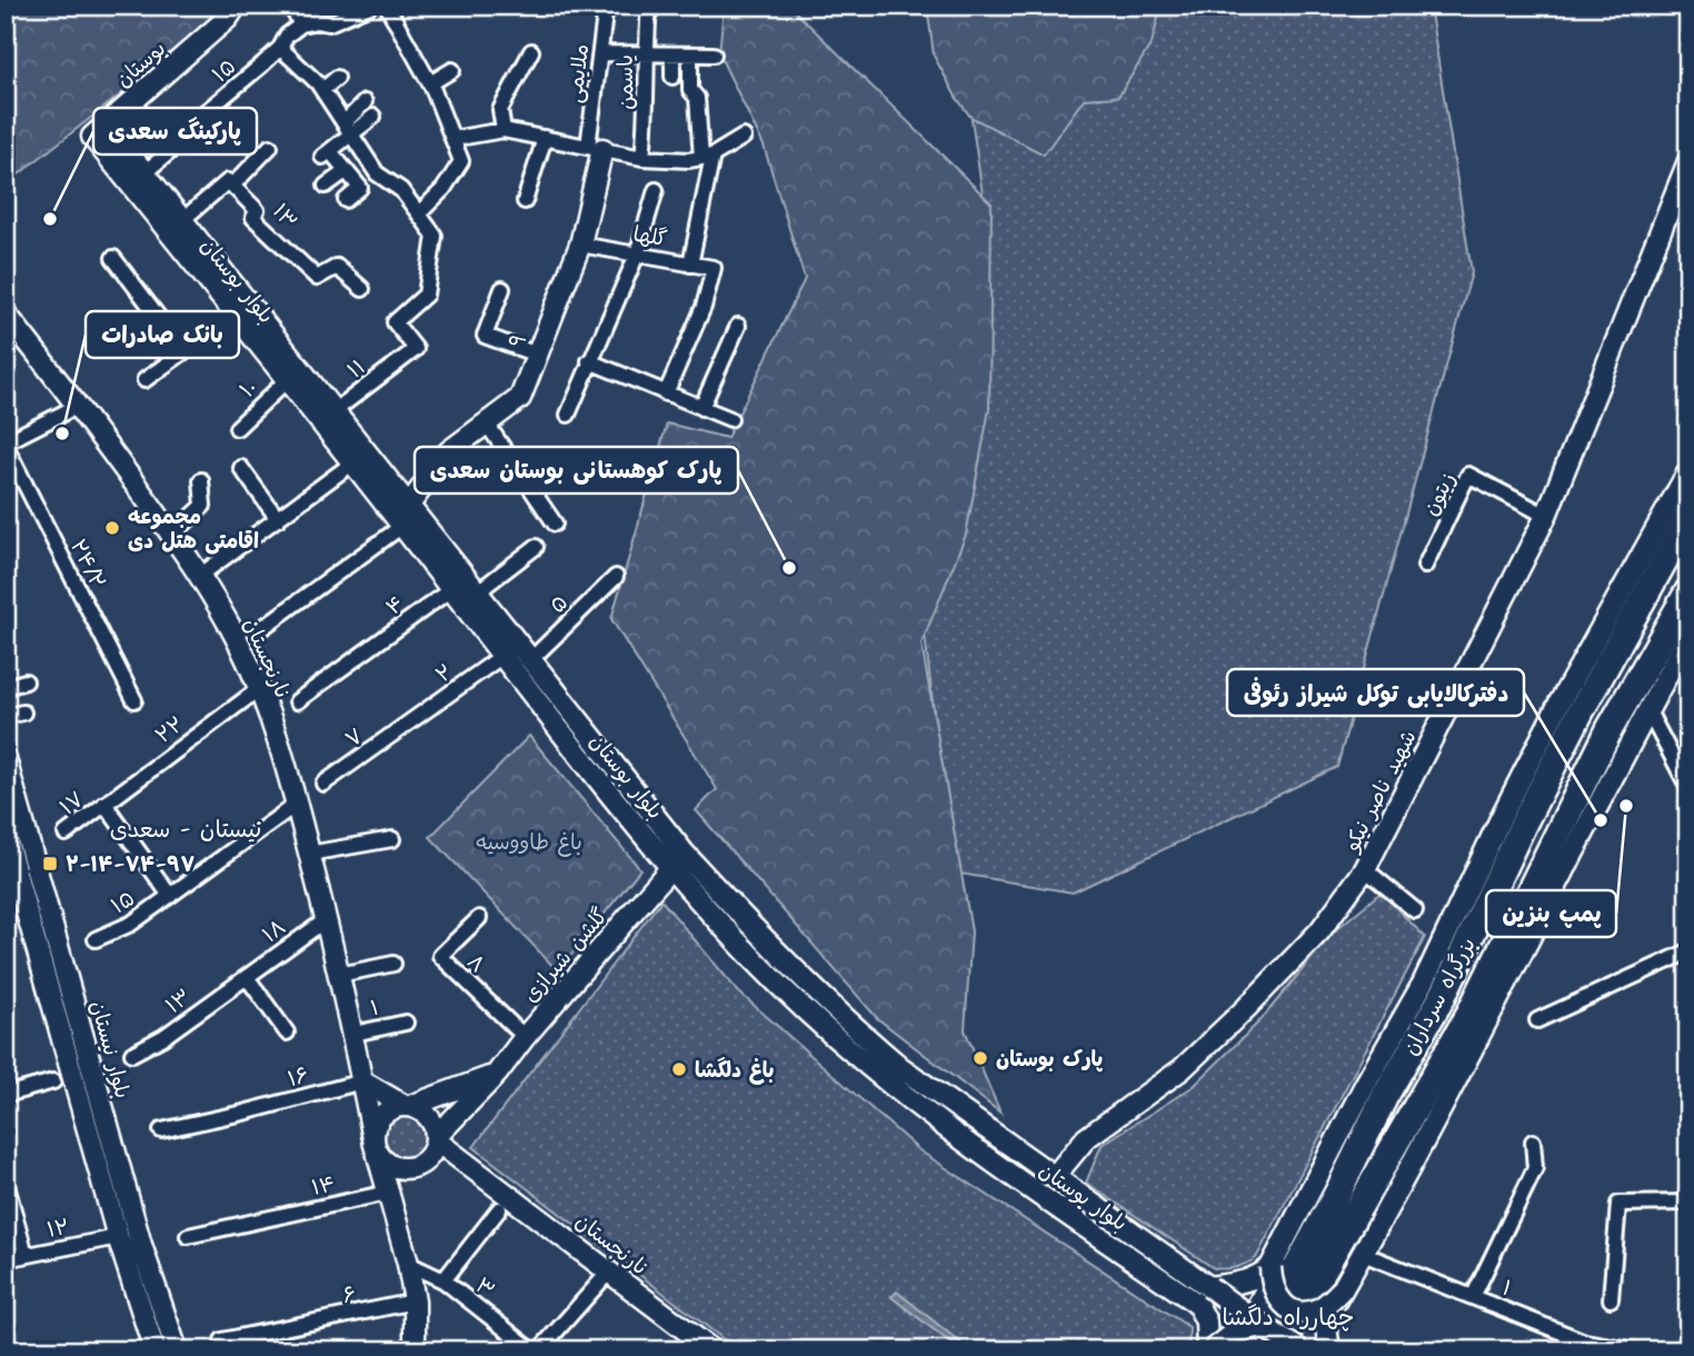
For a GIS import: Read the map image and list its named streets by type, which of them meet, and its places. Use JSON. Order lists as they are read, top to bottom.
{
  "streets": {
    "highway": ["بزرگراه سرداران"],
    "main road": [
      "بوستان",
      "بلوار بوستان",
      "۹",
      "نارنجستان",
      "شهید ناصر نیکو",
      "گلشن شیرازی",
      "بلوار نیستان"
    ],
    "street": [
      "۱۵",
      "ملایمی",
      "یاسمن",
      "۱۳",
      "گلها",
      "۱۱",
      "۱۰",
      "زیتون",
      "۲۴/۲",
      "۵",
      "۴",
      "۲",
      "۲۲",
      "۷",
      "۱۷",
      "۱۸",
      "۸",
      "۱",
      "۱۶",
      "۱۴",
      "۱۲",
      "۳",
      "۶"
    ]
  },
  "crossings": [
    ["بوستان", "بلوار بوستان"],
    ["۱۵", "بلوار بوستان"],
    ["۱۵", "نارنجستان"],
    ["ملایمی", "۹"],
    ["۱۳", "۱۸"],
    ["گلها", "۹"],
    ["بلوار بوستان", "۹"],
    ["بلوار بوستان", "۱۱"],
    ["بلوار بوستان", "۱۰"],
    ["بلوار بوستان", "۵"],
    ["بلوار بوستان", "۴"],
    ["بلوار بوستان", "۲"],
    ["بلوار بوستان", "شهید ناصر نیکو"],
    ["بلوار بوستان", "گلشن شیرازی"],
    ["زیتون", "شهید ناصر نیکو"],
    ["نارنجستان", "۲۲"],
    ["نارنجستان", "۱۸"],
    ["نارنجستان", "گلشن شیرازی"],
    ["نارنجستان", "۱"],
    ["نارنجستان", "۱۶"],
    ["۲", "۷"],
    ["۲۲", "۱۷"],
    ["گلشن شیرازی", "۸"],
    ["بلوار نیستان", "۱۲"]
  ],
  "districts": ["نیستان - سعدی", "چهارراه دلگشا"],
  "parks": ["باغ طاووسیه"],
  "places": {
    "other": [
      "پارکینگ سعدی",
      "بانک صادرات",
      "مجموعه اقامتی هتل دی",
      "پارک کوهستانی بوستان سعدی",
      "پمپ بنزین",
      "دفترکالایابی توکل شیراز رئوفی",
      "پارک بوستان",
      "باغ دلگشا"
    ],
    "transit": ["۲-۱۴-۷۴-۹۷"]
  }
}
